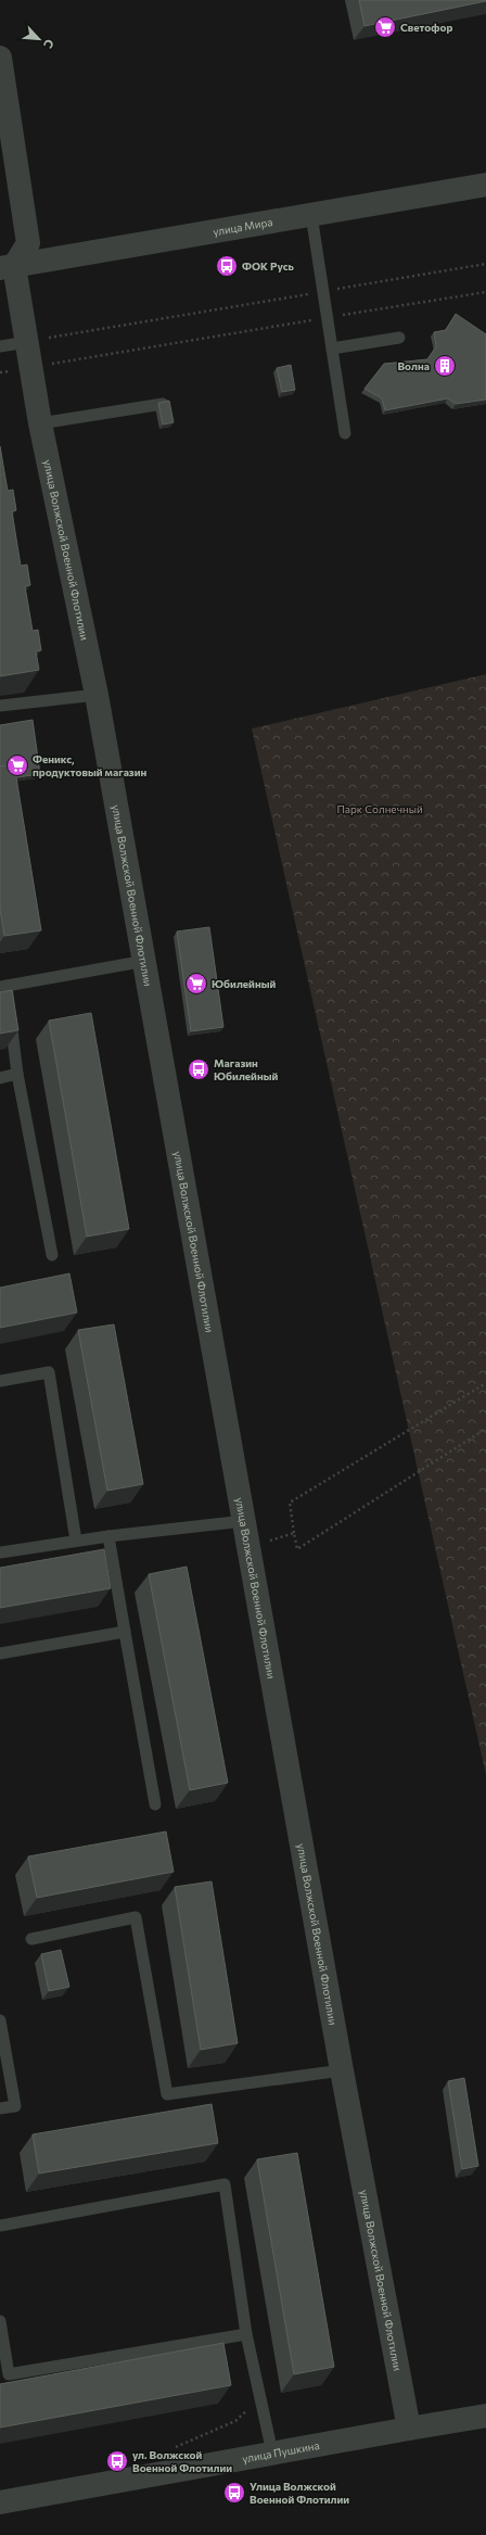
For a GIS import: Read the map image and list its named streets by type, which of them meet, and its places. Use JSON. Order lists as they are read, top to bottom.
{
  "streets": {
    "street": ["улица Мира", "улица Волжской Военной Флотилии", "улица Пушкина"]
  },
  "crossings": [
    ["улица Мира", "улица Волжской Военной Флотилии"],
    ["улица Волжской Военной Флотилии", "улица Пушкина"]
  ],
  "parks": ["Парк Солнечный"],
  "places": {
    "supermarket": ["Светофор", "Феникс, продуктовый магазин", "Юбилейный"],
    "bus stop": [
      "ФОК Русь",
      "Магазин Юбилейный",
      "ул. Волжской Военной Флотилии",
      "Улица Волжской Военной Флотилии"
    ],
    "building": ["Волна"]
  },
  "north": "bottom right"
}
